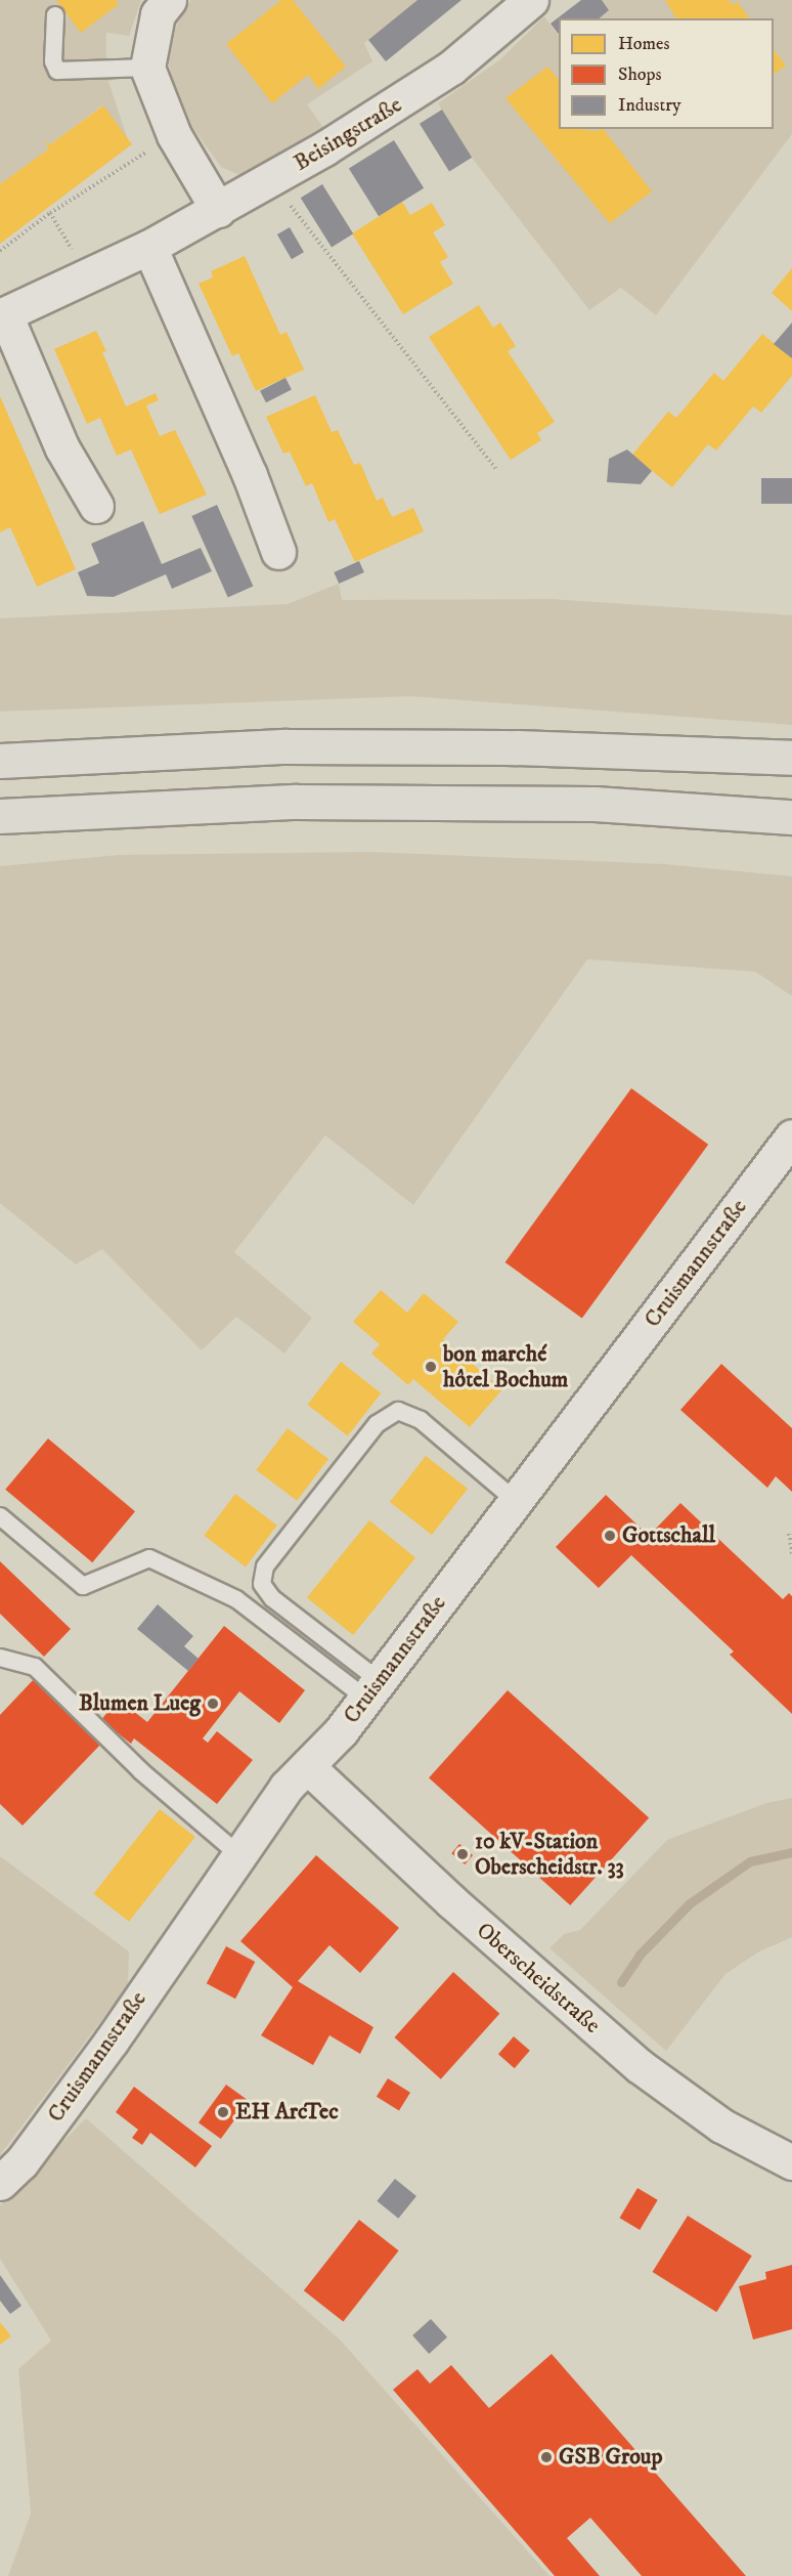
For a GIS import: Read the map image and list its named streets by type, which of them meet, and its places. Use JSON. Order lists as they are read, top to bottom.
{
  "streets": {
    "street": ["Beisingstraße", "Cruismannstraße", "Oberscheidstraße"]
  },
  "crossings": [
    ["Cruismannstraße", "Oberscheidstraße"]
  ],
  "places": [
    "bon marché hôtel Bochum",
    "Gottschall",
    "Blumen Lueg",
    "10 kV-Station Oberscheidstr. 33",
    "EH ArcTec",
    "GSB Group"
  ],
  "legend": ["Homes", "Shops", "Industry"]
}
